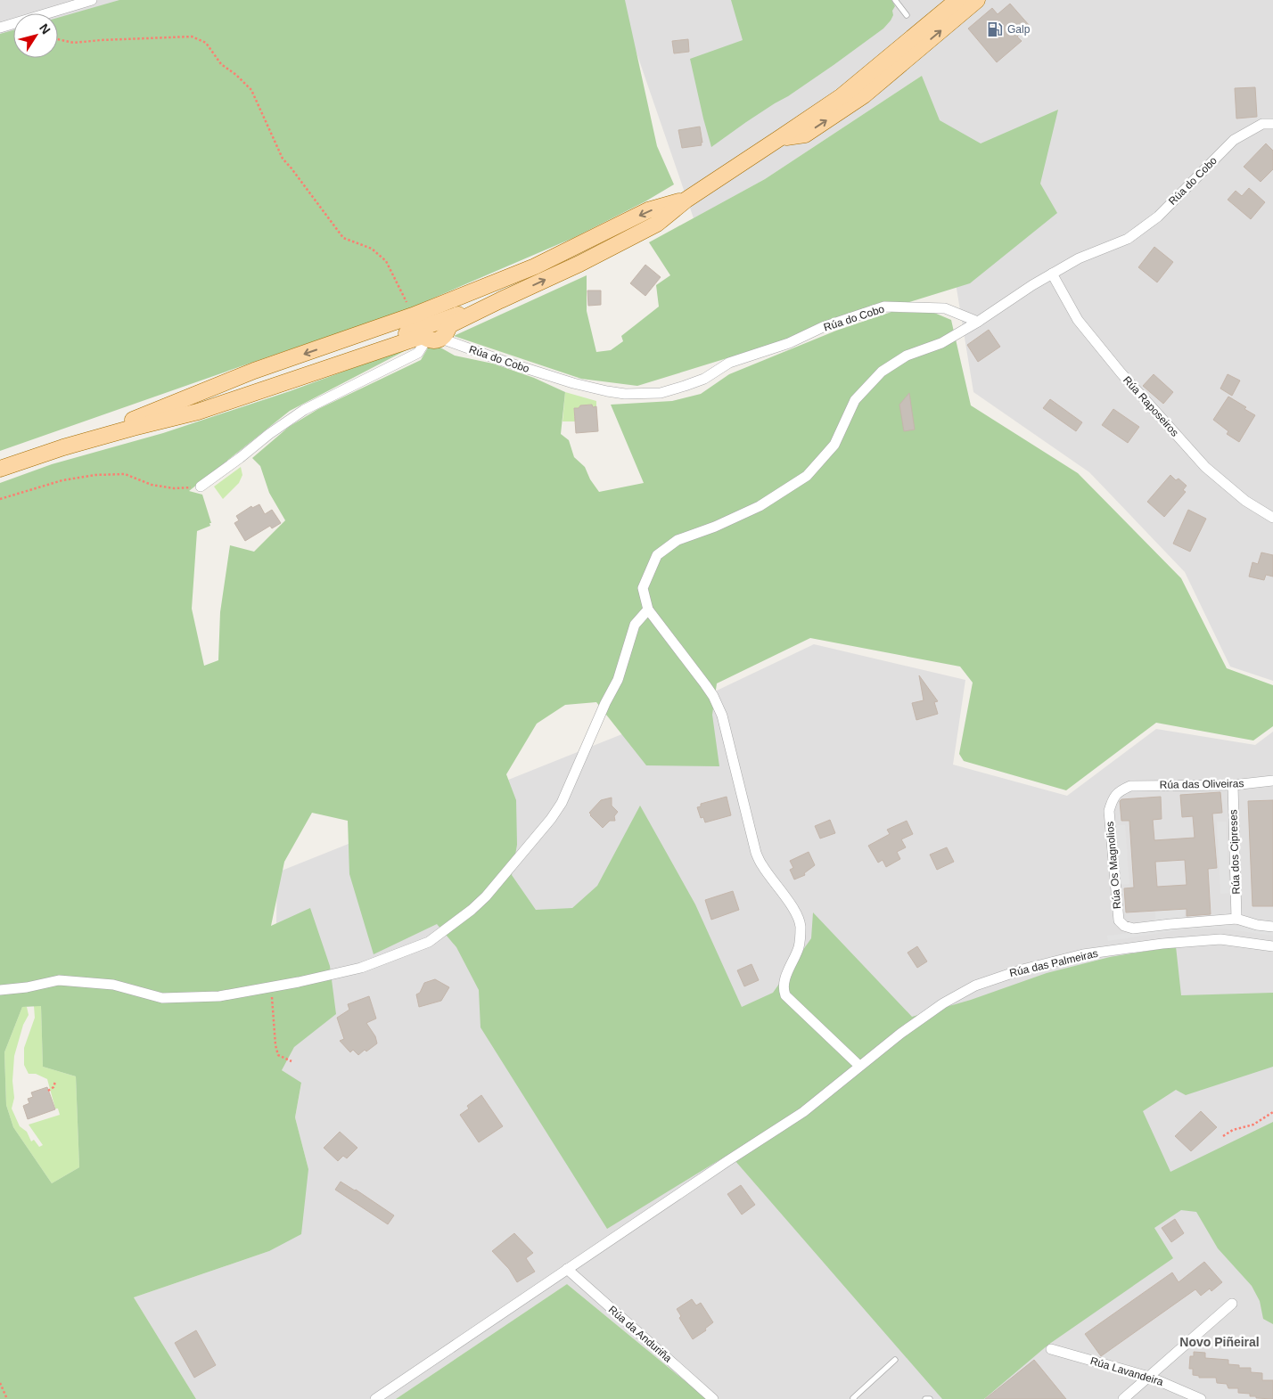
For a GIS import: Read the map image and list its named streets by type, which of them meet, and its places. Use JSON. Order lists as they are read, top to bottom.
{
  "streets": {
    "street": [
      "Rúa do Cobo",
      "Rúa Raposeiros",
      "Rúa das Oliveiras",
      "Rúa dos Cipreses",
      "Rúa Os Magnolios",
      "Rúa das Palmeiras",
      "Rúa da Anduriña",
      "Rúa Lavandeira"
    ]
  },
  "crossings": [
    ["Rúa do Cobo", "Rúa Raposeiros"],
    ["Rúa das Oliveiras", "Rúa dos Cipreses"],
    ["Rúa das Oliveiras", "Rúa Os Magnolios"],
    ["Rúa dos Cipreses", "Rúa Os Magnolios"],
    ["Rúa das Palmeiras", "Rúa da Anduriña"]
  ],
  "districts": ["Novo Piñeiral"],
  "places": {
    "fuel station": ["Galp"]
  },
  "north": "top right"
}
